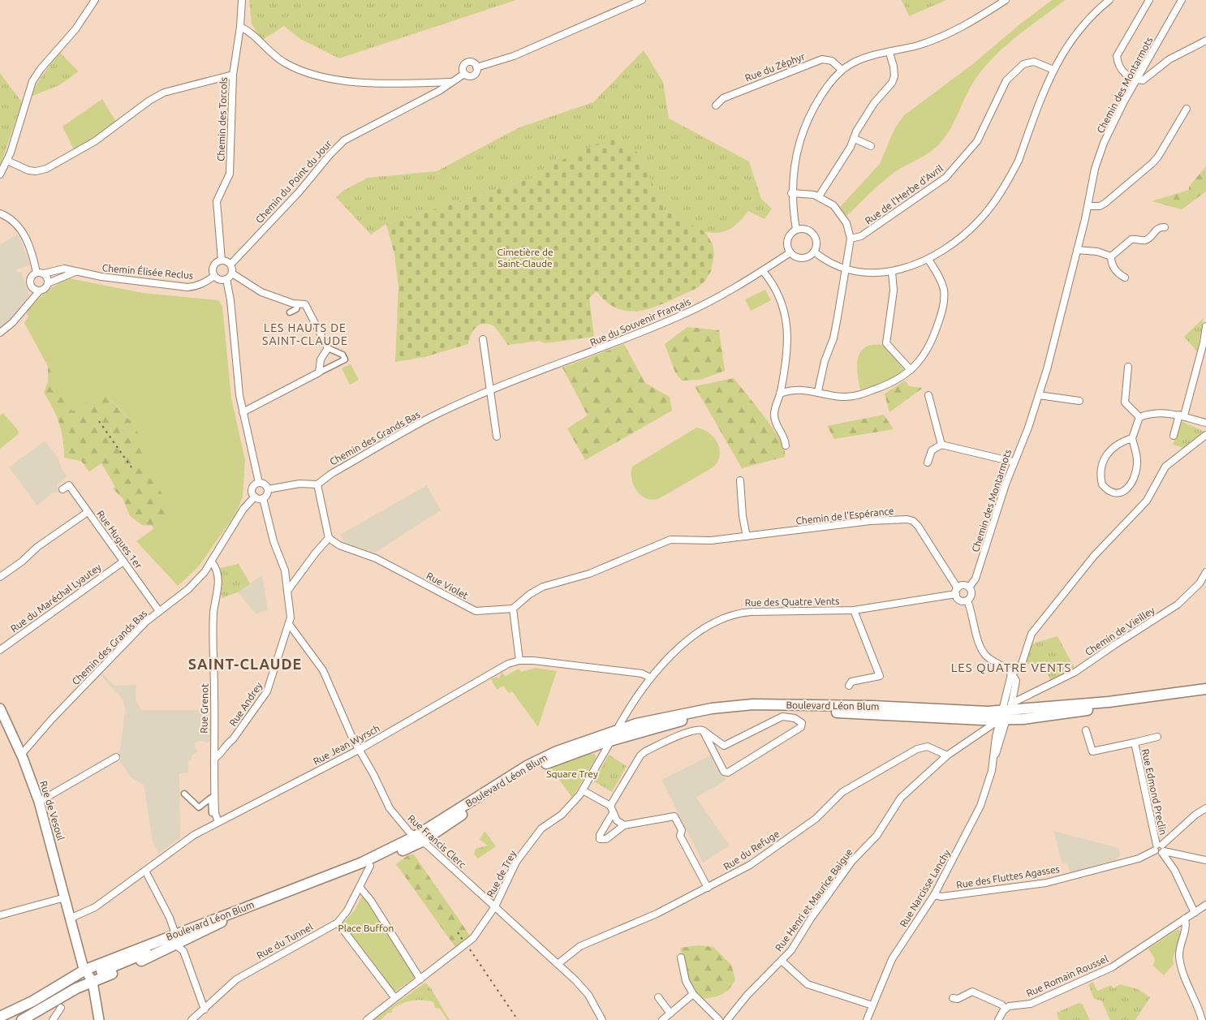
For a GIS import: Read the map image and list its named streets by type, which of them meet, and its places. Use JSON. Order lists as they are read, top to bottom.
{
  "streets": {
    "main road": ["Boulevard Léon Blum", "Rue de Vesoul"],
    "street": [
      "Rue du Zéphyr",
      "Chemin des Montarmots",
      "Chemin des Torcols",
      "Chemin du Point du Jour",
      "Rue de l'Herbe d'Avril",
      "Chemin Élisée Reclus",
      "Rue du Souvenir Français",
      "Chemin des Grands Bas",
      "Chemin de l'Espérance",
      "Rue Hugues 1er",
      "Rue Violet",
      "Rue du Maréchal Lyautey",
      "Rue des Quatre Vents",
      "Chemin de Vieilley",
      "Rue Andrey",
      "Rue Grenot",
      "Rue Jean Wyrsch",
      "Rue Edmond Preclin",
      "Rue Francis Clerc",
      "Rue du Refuge",
      "Rue de Trey",
      "Rue des Fluttes Agasses",
      "Rue Narcisse Lanchy",
      "Rue Henri et Maurice Baigue",
      "Rue du Tunnel",
      "Rue Romain Roussel"
    ]
  },
  "crossings": [
    ["Chemin des Montarmots", "Chemin de l'Espérance"],
    ["Chemin des Montarmots", "Rue des Quatre Vents"],
    ["Chemin des Torcols", "Chemin du Point du Jour"],
    ["Chemin des Torcols", "Chemin Élisée Reclus"],
    ["Chemin du Point du Jour", "Chemin Élisée Reclus"],
    ["Rue du Souvenir Français", "Chemin des Grands Bas"],
    ["Chemin des Grands Bas", "Rue Hugues 1er"],
    ["Chemin des Grands Bas", "Rue Andrey"],
    ["Chemin des Grands Bas", "Rue Grenot"],
    ["Chemin des Grands Bas", "Rue de Vesoul"],
    ["Chemin de l'Espérance", "Rue Violet"],
    ["Chemin de l'Espérance", "Rue des Quatre Vents"],
    ["Rue Hugues 1er", "Rue du Maréchal Lyautey"],
    ["Rue des Quatre Vents", "Rue Jean Wyrsch"],
    ["Rue des Quatre Vents", "Rue de Trey"],
    ["Chemin de Vieilley", "Boulevard Léon Blum"],
    ["Chemin de Vieilley", "Rue du Refuge"],
    ["Chemin de Vieilley", "Rue Narcisse Lanchy"],
    ["Chemin de Vieilley", "Rue Henri et Maurice Baigue"],
    ["Rue Andrey", "Rue Grenot"],
    ["Rue Andrey", "Rue Francis Clerc"],
    ["Boulevard Léon Blum", "Rue de Vesoul"],
    ["Boulevard Léon Blum", "Rue Francis Clerc"],
    ["Boulevard Léon Blum", "Rue de Trey"],
    ["Boulevard Léon Blum", "Rue Narcisse Lanchy"],
    ["Boulevard Léon Blum", "Rue du Tunnel"],
    ["Rue Jean Wyrsch", "Rue de Vesoul"],
    ["Rue Jean Wyrsch", "Rue Francis Clerc"],
    ["Rue Jean Wyrsch", "Rue de Trey"],
    ["Rue Edmond Preclin", "Rue des Fluttes Agasses"],
    ["Rue Francis Clerc", "Rue du Refuge"],
    ["Rue Francis Clerc", "Rue de Trey"],
    ["Rue du Refuge", "Rue Henri et Maurice Baigue"],
    ["Rue des Fluttes Agasses", "Rue Narcisse Lanchy"]
  ],
  "districts": ["LES HAUTS DE SAINT-CLAUDE", "SAINT-CLAUDE", "LES QUATRE VENTS"],
  "parks": ["Cimetière de Saint-Claude", "Square Trey", "Place Buffon"]
}
